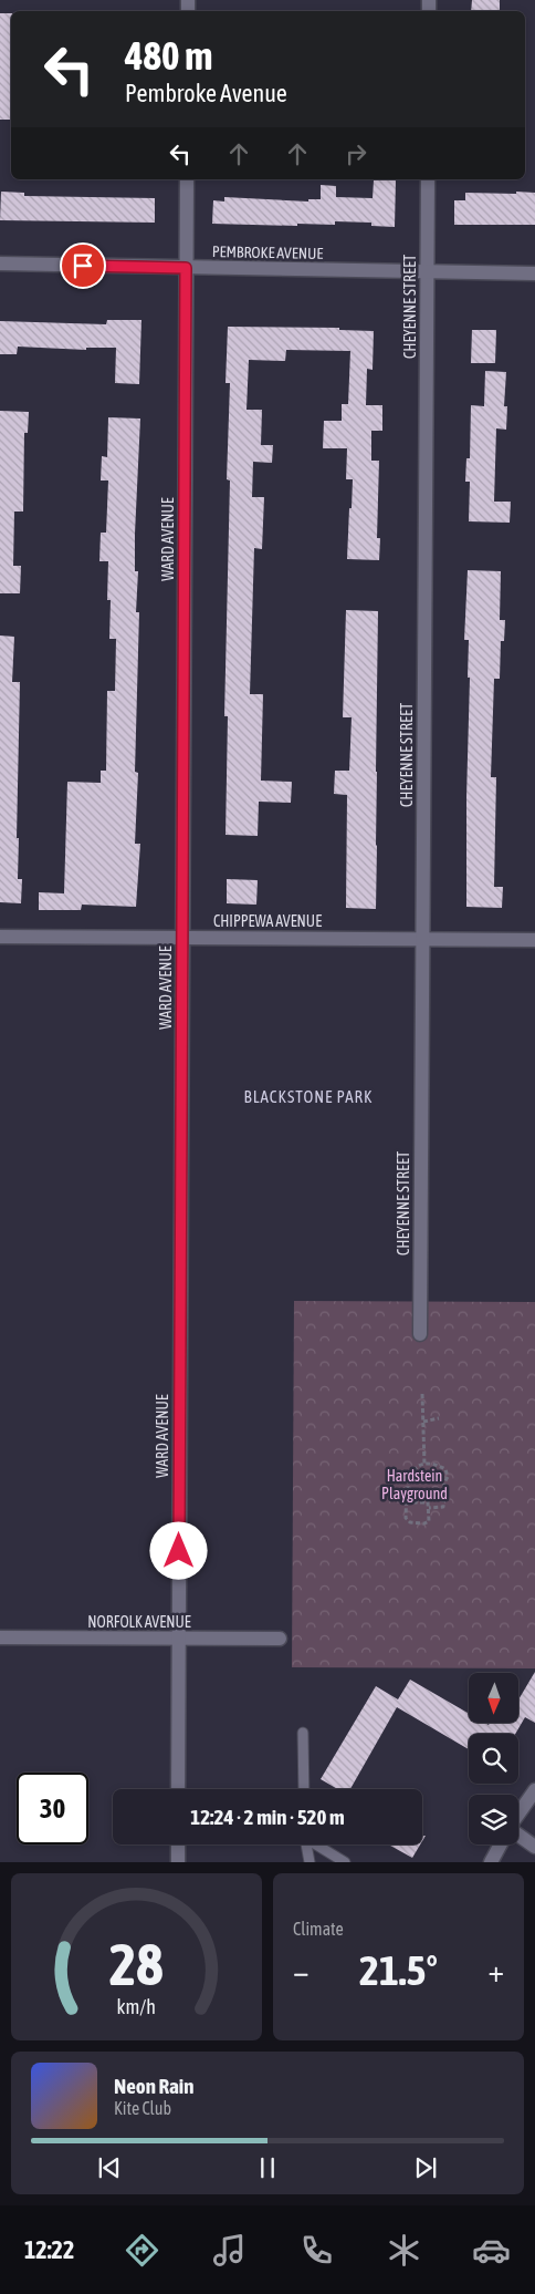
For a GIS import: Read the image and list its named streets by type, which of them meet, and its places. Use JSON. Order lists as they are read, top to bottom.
{
  "streets": {
    "street": [
      "PEMBROKE AVENUE",
      "CHEYENNE STREET",
      "WARD AVENUE",
      "CHIPPEWA AVENUE",
      "NORFOLK AVENUE"
    ]
  },
  "crossings": [
    ["PEMBROKE AVENUE", "CHEYENNE STREET"],
    ["PEMBROKE AVENUE", "WARD AVENUE"],
    ["CHEYENNE STREET", "CHIPPEWA AVENUE"],
    ["WARD AVENUE", "CHIPPEWA AVENUE"],
    ["WARD AVENUE", "NORFOLK AVENUE"]
  ],
  "districts": ["BLACKSTONE PARK"],
  "parks": ["Hardstein Playground"],
  "north": "bottom",
  "page": {
    "turn": ["480 m", "Pembroke Avenue"],
    "limit": "30",
    "trip": "12:24 · 2 min · 520 m",
    "tile": "Climate",
    "heat": ["−", "21.5°", "+"],
    "song": ["Neon Rain", "Kite Club"],
    "tabs": "12:22",
    "gauge": ["28", "km/h"]
  }
}
